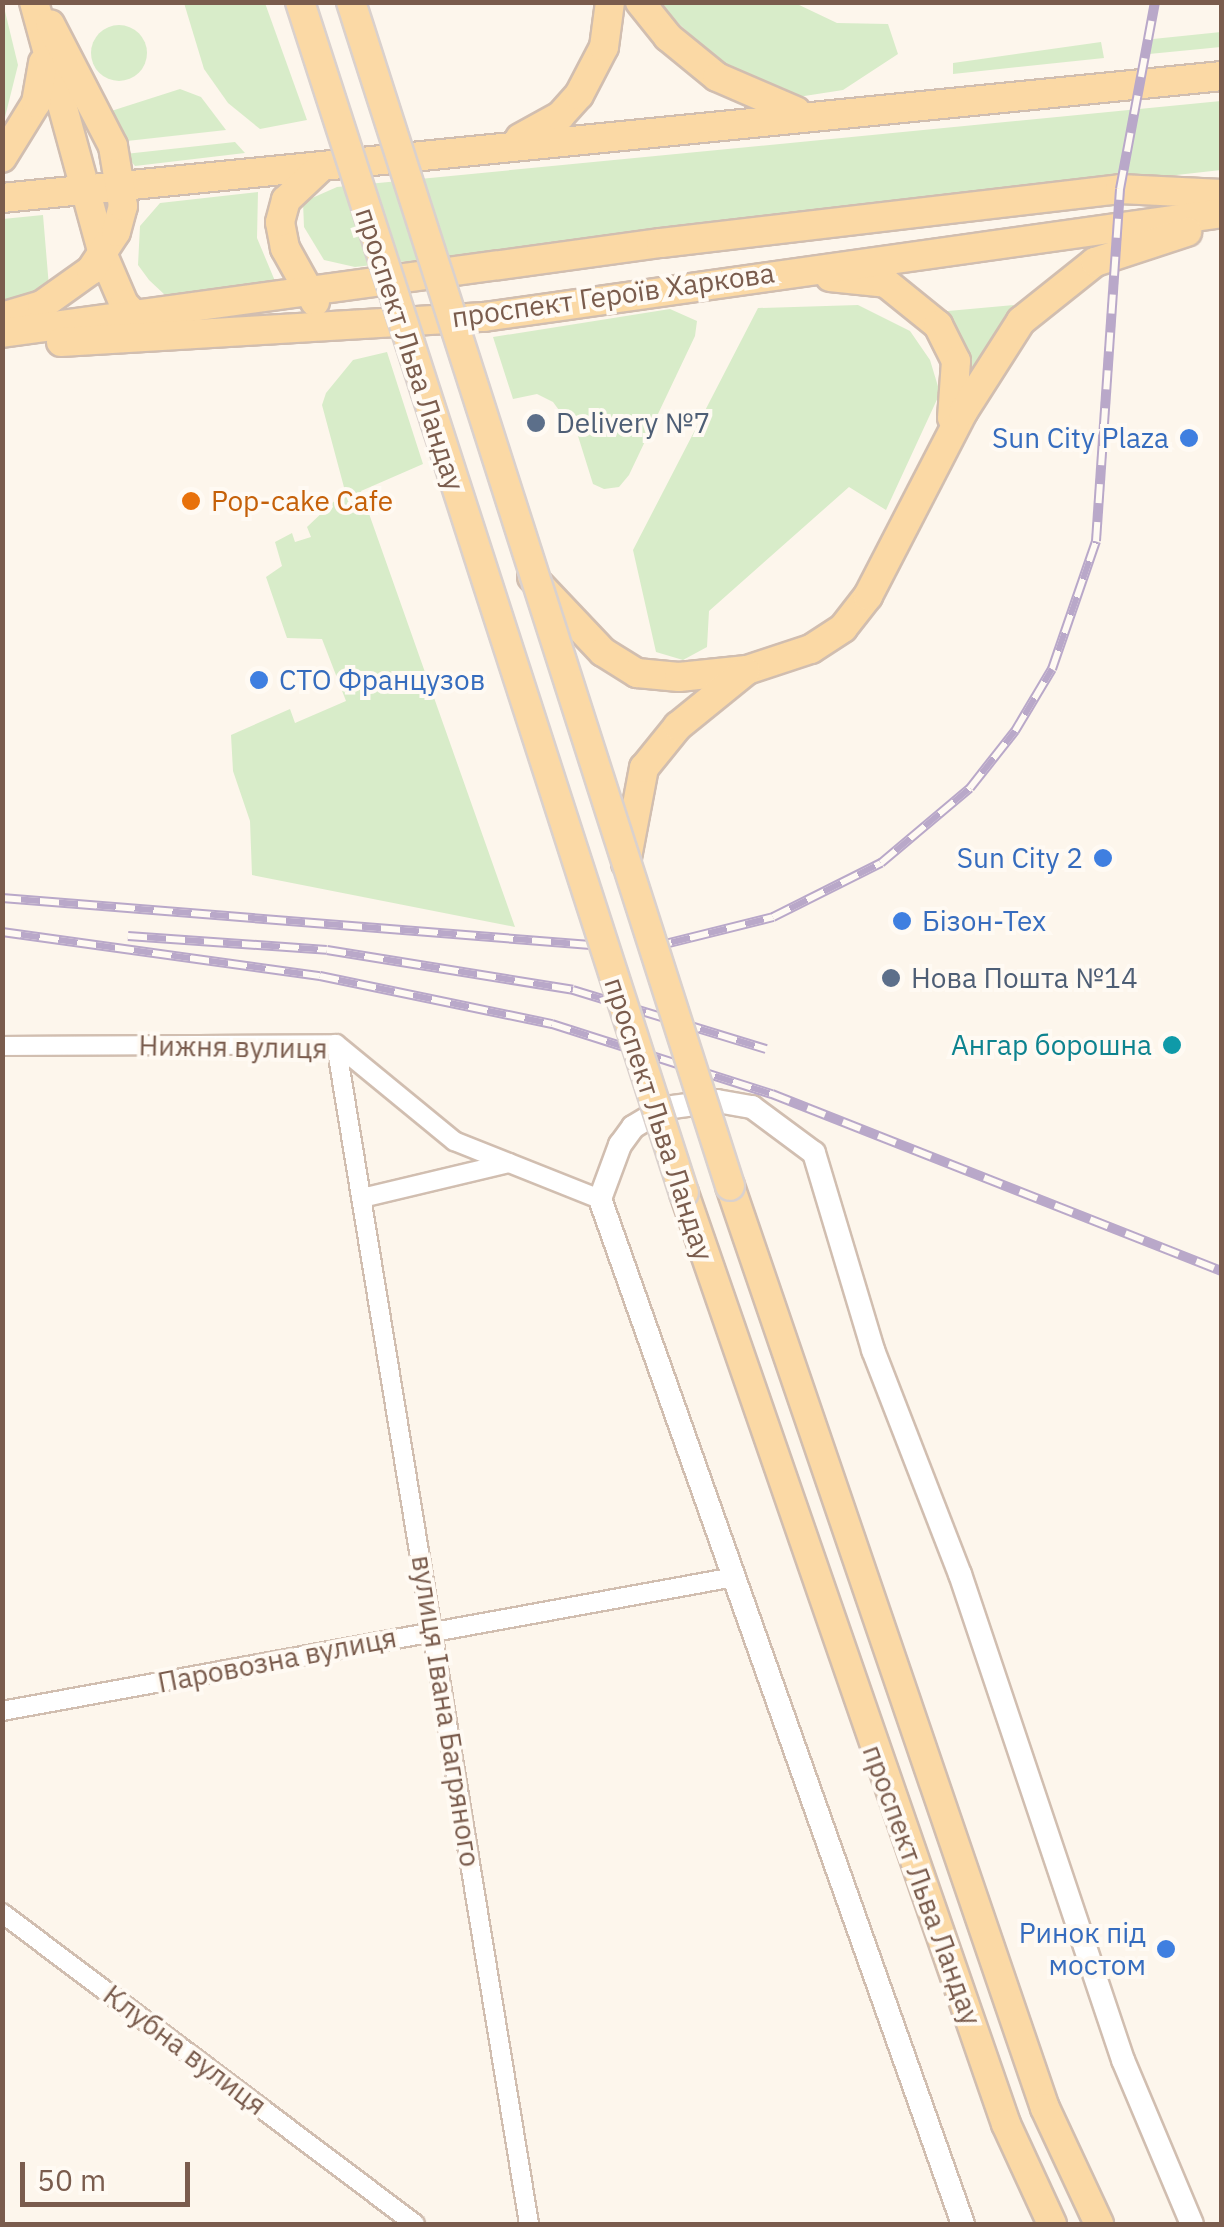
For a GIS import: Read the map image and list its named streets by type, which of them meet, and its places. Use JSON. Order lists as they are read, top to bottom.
{
  "streets": {
    "main road": ["проспект Героїв Харкова", "проспект Льва Ландау"],
    "street": [
      "Нижня вулиця",
      "Паровозна вулиця",
      "вулиця Івана Багряного",
      "Клубна вулиця"
    ]
  },
  "crossings": [
    ["Нижня вулиця", "вулиця Івана Багряного"],
    ["Паровозна вулиця", "вулиця Івана Багряного"]
  ],
  "places": [
    "Delivery №7",
    "Sun City Plaza",
    "Pop-cake Cafe",
    "СТО Французов",
    "Sun City 2",
    "Бізон-Тех",
    "Нова Пошта №14",
    "Ангар борошна",
    "Ринок під мостом"
  ],
  "scale_bar": "50 m"
}
